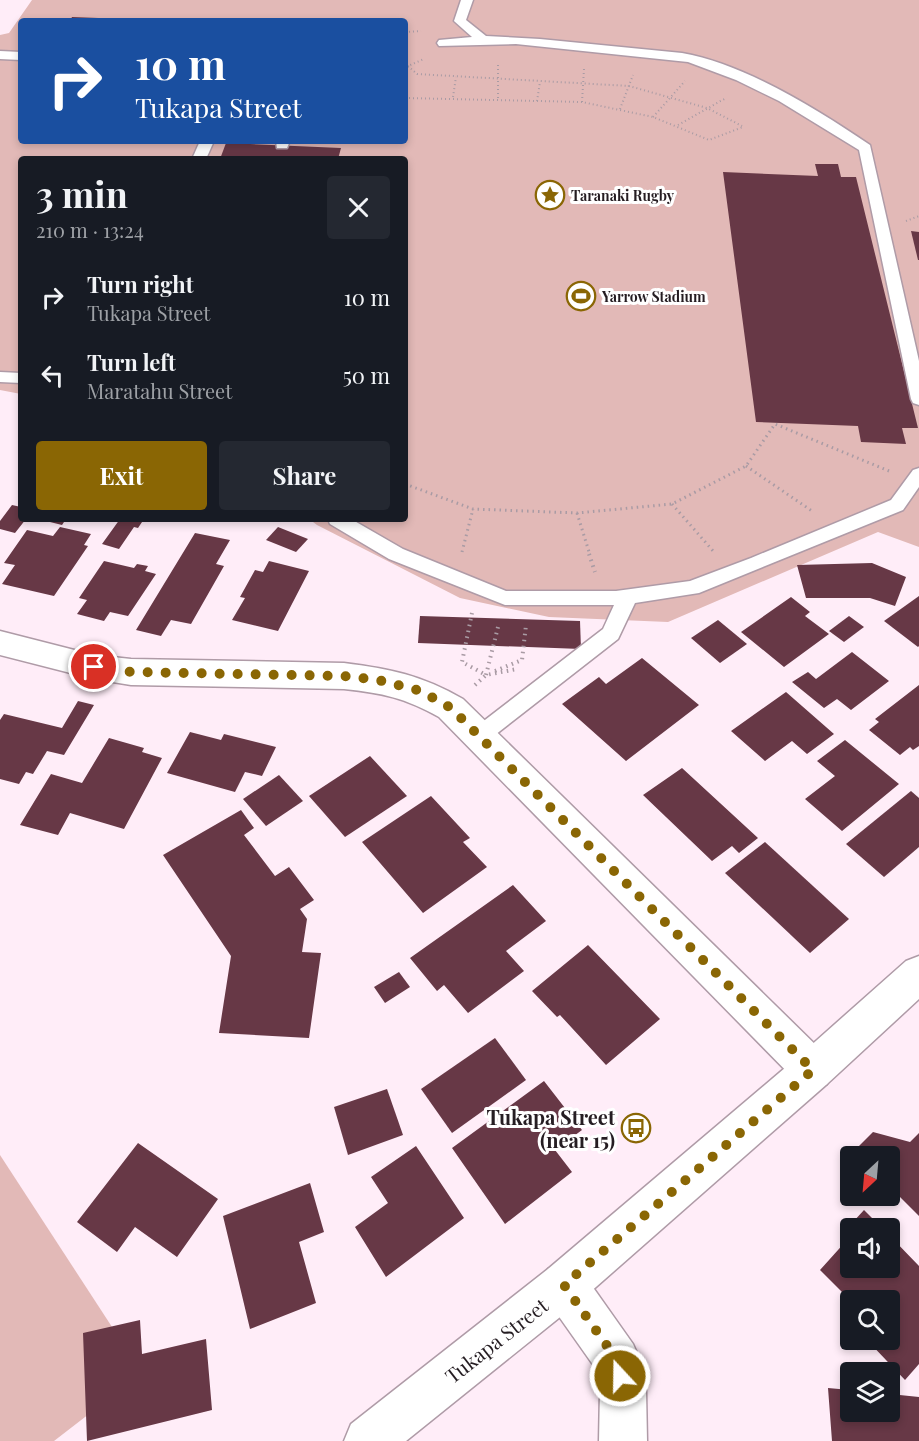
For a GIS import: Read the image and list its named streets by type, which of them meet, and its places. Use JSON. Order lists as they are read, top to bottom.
{
  "streets": {
    "street": ["Tukapa Street"]
  },
  "places": {
    "place": ["Taranaki Rugby"],
    "sports": ["Yarrow Stadium"],
    "bus stop": ["Tukapa Street (near 15)"]
  },
  "north": "bottom left",
  "page": {
    "turn": ["10 m", "Tukapa Street"],
    "heading": ["3 min", "210 m · 13:24"],
    "list": [
      {
        "name": "Turn right",
        "note": "Tukapa Street",
        "value": "10 m"
      },
      {
        "name": "Turn left",
        "note": "Maratahu Street",
        "value": "50 m"
      }
    ],
    "buttons": ["Exit", "Share"]
  }
}
